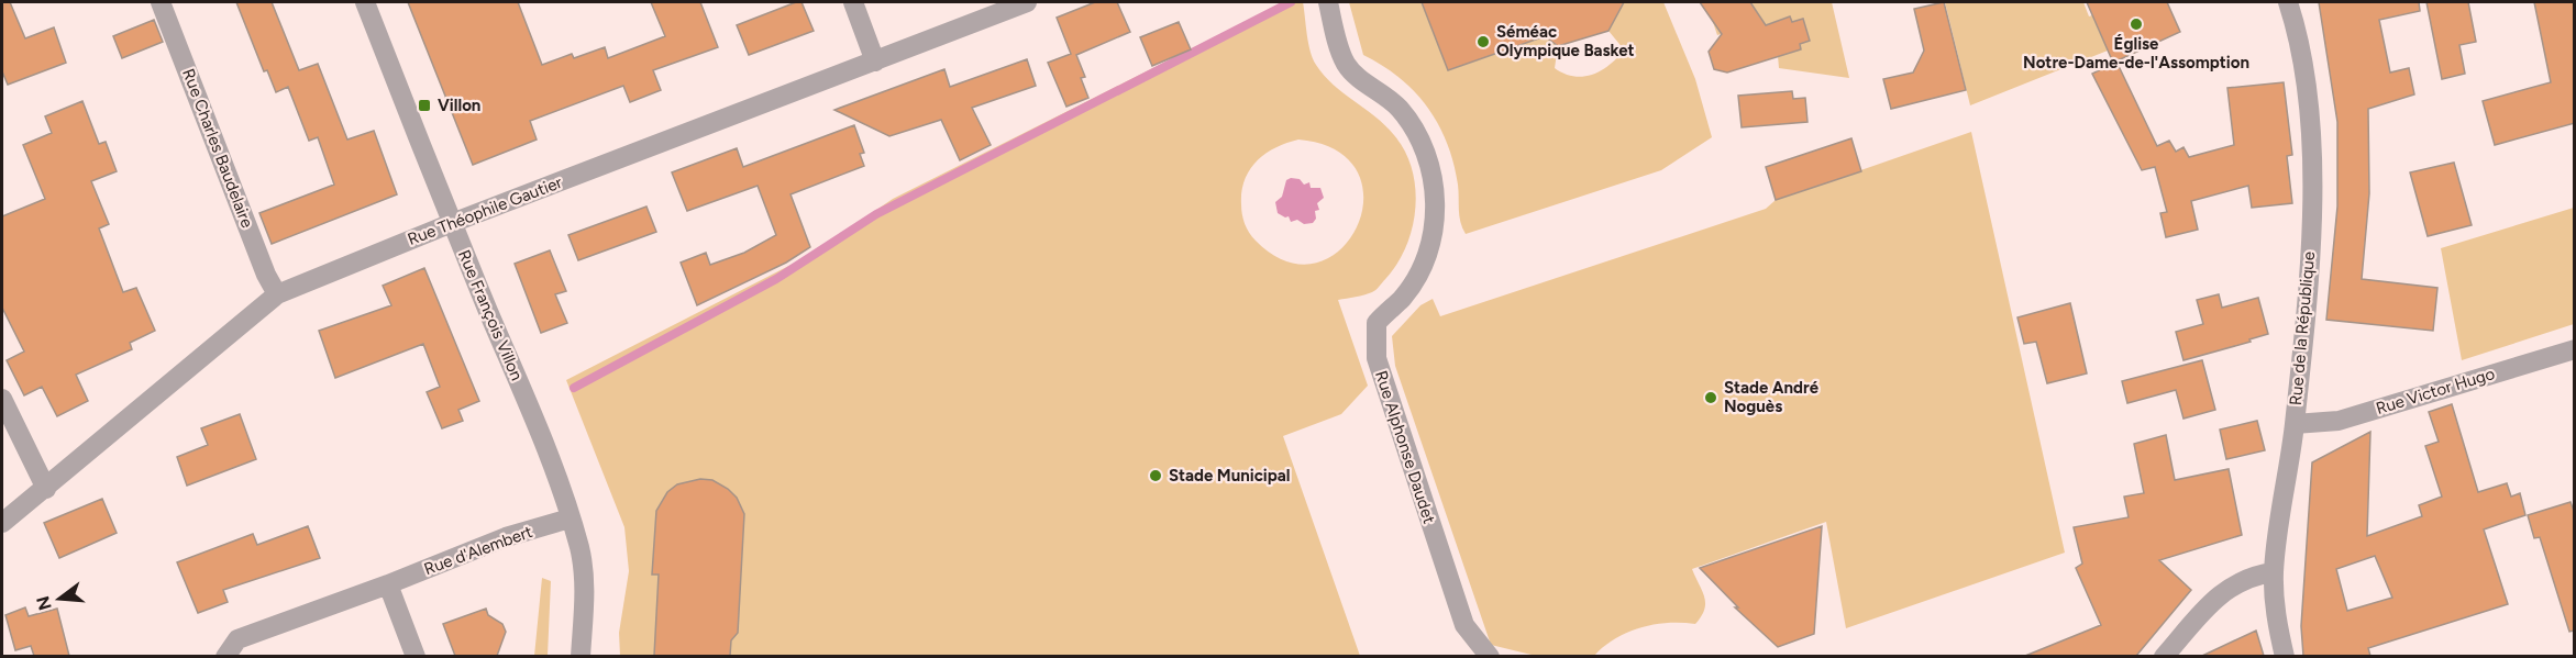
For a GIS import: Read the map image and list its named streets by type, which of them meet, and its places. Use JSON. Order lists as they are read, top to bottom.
{
  "streets": {
    "street": [
      "Rue Charles Baudelaire",
      "Rue Théophile Gautier",
      "Rue François Villon",
      "Rue de la République",
      "Rue Victor Hugo",
      "Rue Alphonse Daudet",
      "Rue d'Alembert"
    ]
  },
  "crossings": [
    ["Rue Charles Baudelaire", "Rue Théophile Gautier"],
    ["Rue Théophile Gautier", "Rue François Villon"],
    ["Rue François Villon", "Rue d'Alembert"],
    ["Rue de la République", "Rue Victor Hugo"]
  ],
  "places": {
    "other": [
      "Église Notre-Dame-de-l'Assomption",
      "Séméac Olympique Basket",
      "Stade André Noguès",
      "Stade Municipal"
    ],
    "transit": ["Villon"]
  },
  "north": "left"
}
